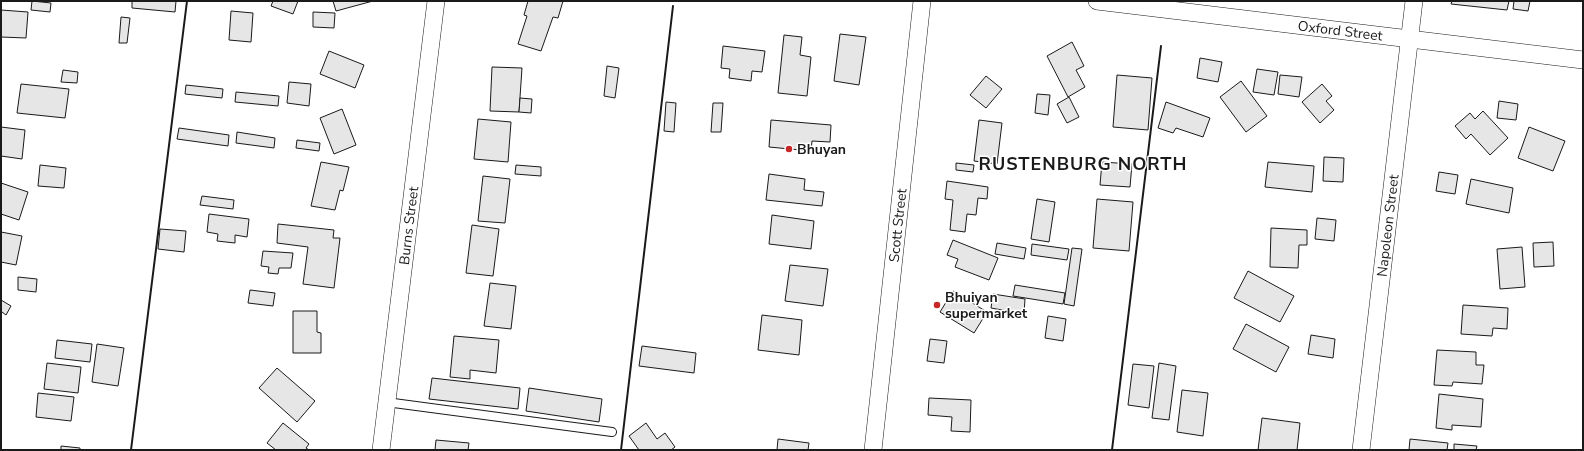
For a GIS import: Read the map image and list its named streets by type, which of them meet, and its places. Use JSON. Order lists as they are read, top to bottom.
{
  "streets": {
    "street": [
      "Oxford Street",
      "Burns Street",
      "Napoleon Street",
      "Scott Street"
    ]
  },
  "crossings": [
    ["Oxford Street", "Napoleon Street"]
  ],
  "districts": ["RUSTENBURG NORTH"],
  "places": ["Bhuyan", "Bhuiyan supermarket"]
}
